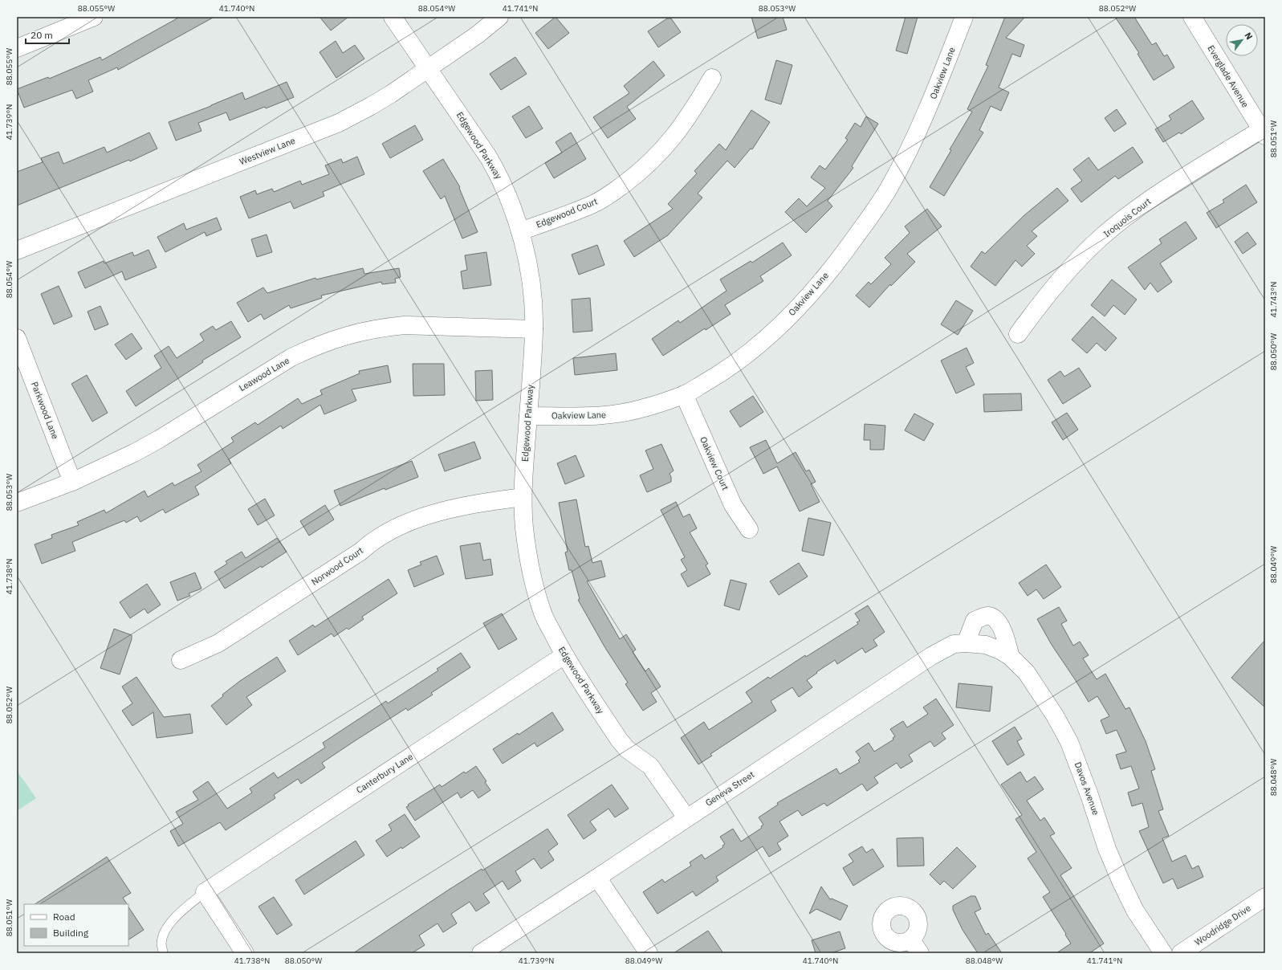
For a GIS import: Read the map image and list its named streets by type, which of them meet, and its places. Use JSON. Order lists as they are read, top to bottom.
{
  "streets": {
    "street": [
      "Oakview Lane",
      "Everglade Avenue",
      "Edgewood Parkway",
      "Westview Lane",
      "Edgewood Court",
      "Iroquois Court",
      "Leawood Lane",
      "Parkwood Lane",
      "Oakview Court",
      "Norwood Court",
      "Canterbury Lane",
      "Geneva Street",
      "Davos Avenue",
      "Woodridge Drive"
    ]
  },
  "crossings": [
    ["Oakview Lane", "Edgewood Parkway"],
    ["Oakview Lane", "Oakview Court"],
    ["Everglade Avenue", "Iroquois Court"],
    ["Edgewood Parkway", "Westview Lane"],
    ["Edgewood Parkway", "Edgewood Court"],
    ["Edgewood Parkway", "Leawood Lane"],
    ["Edgewood Parkway", "Norwood Court"],
    ["Edgewood Parkway", "Canterbury Lane"],
    ["Edgewood Parkway", "Geneva Street"],
    ["Leawood Lane", "Parkwood Lane"],
    ["Geneva Street", "Davos Avenue"]
  ],
  "legend": ["Road", "Building"],
  "scale_bar": "20 m",
  "north": "top right",
  "coordinates": [
    "88.055°W",
    "41.740°N",
    "88.054°W",
    "41.741°N",
    "88.053°W",
    "88.052°W",
    "41.739°N",
    "88.051°W",
    "41.743°N",
    "88.050°W",
    "88.049°W",
    "41.738°N",
    "88.048°W"
  ]
}
